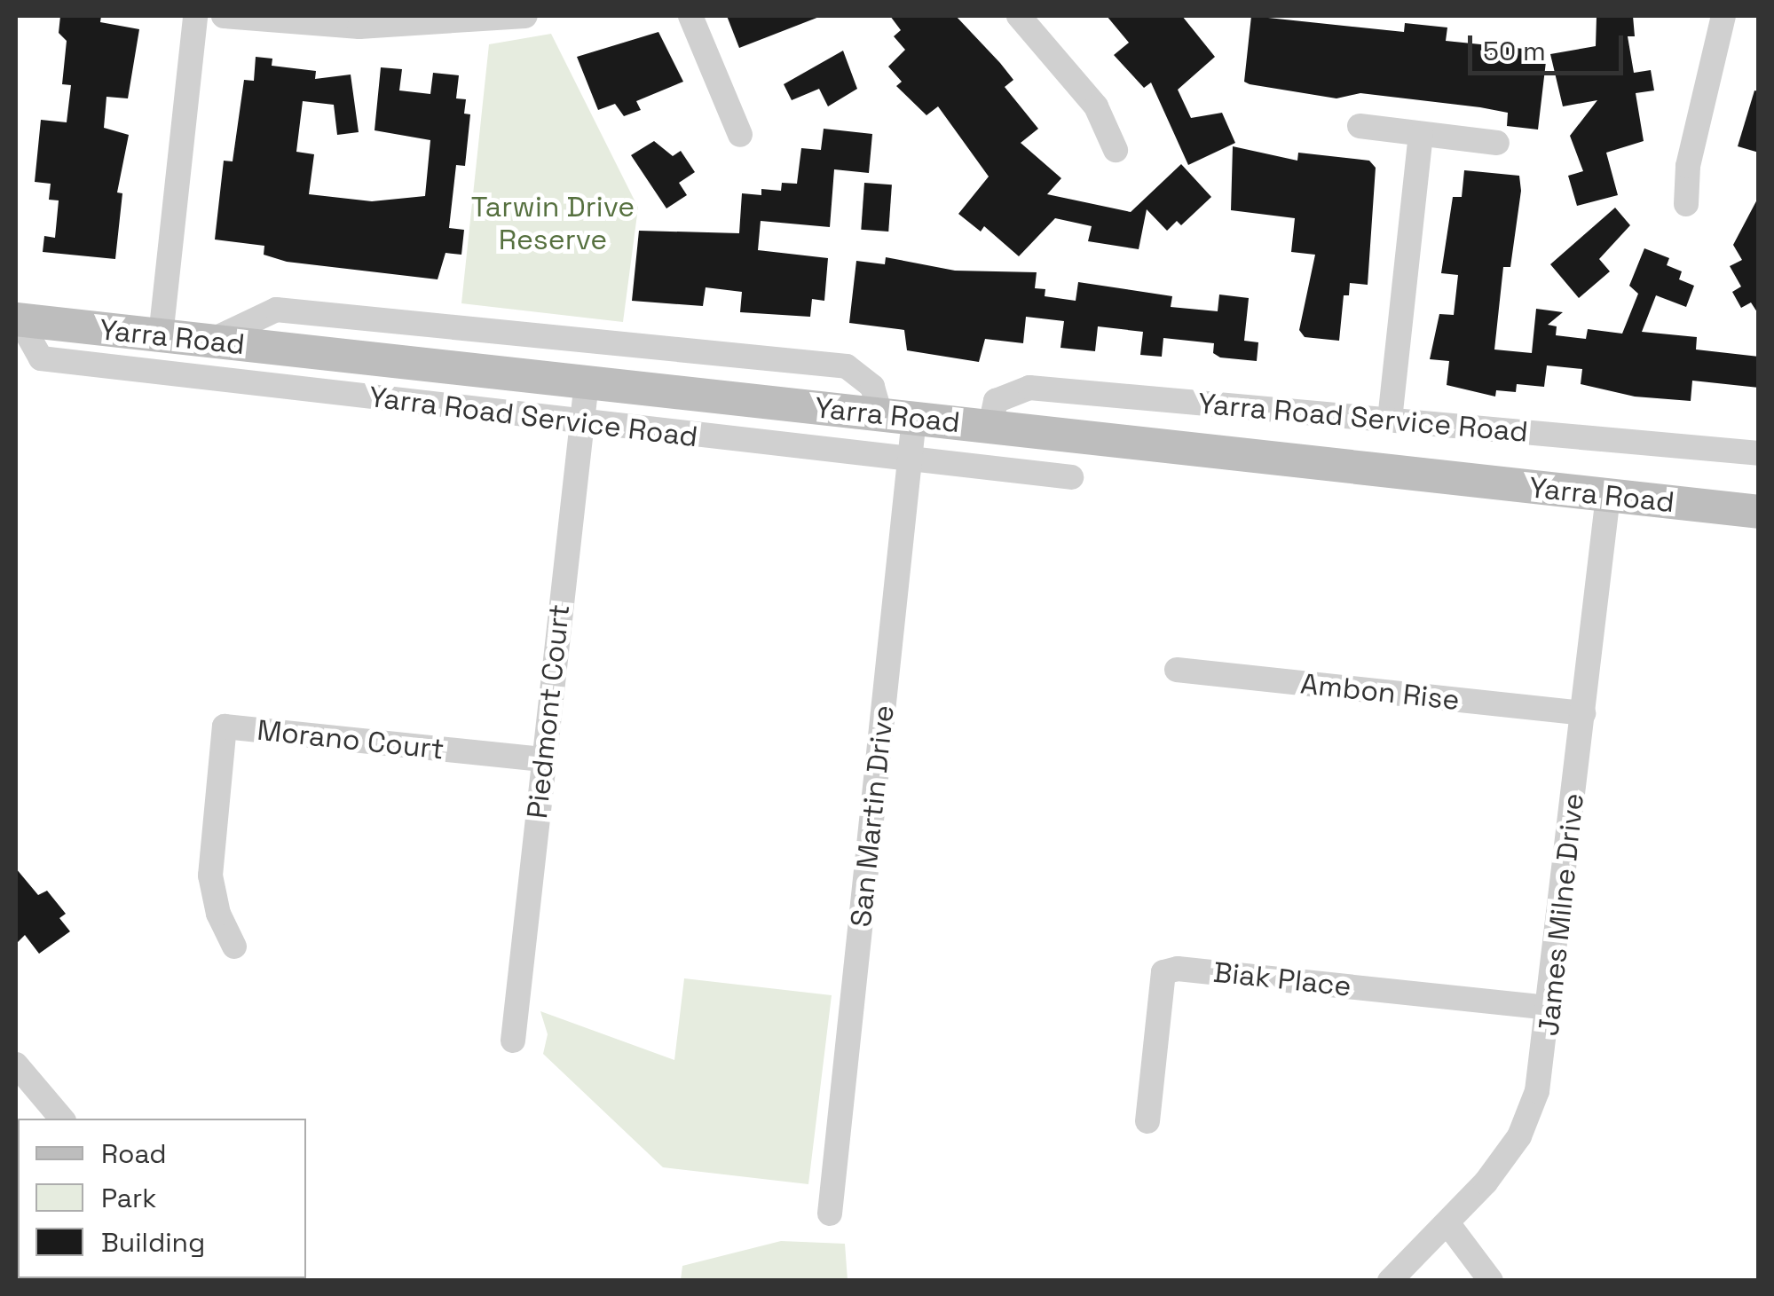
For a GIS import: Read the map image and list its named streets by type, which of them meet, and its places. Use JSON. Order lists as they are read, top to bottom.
{
  "streets": {
    "main road": ["Yarra Road"],
    "street": [
      "Yarra Road Service Road",
      "Ambon Rise",
      "Piedmont Court",
      "Morano Court",
      "San Martin Drive",
      "James Milne Drive",
      "Biak Place"
    ]
  },
  "crossings": [
    ["Yarra Road", "Yarra Road Service Road"],
    ["Yarra Road", "Piedmont Court"],
    ["Yarra Road", "San Martin Drive"],
    ["Yarra Road", "James Milne Drive"],
    ["Yarra Road Service Road", "Piedmont Court"],
    ["Yarra Road Service Road", "San Martin Drive"],
    ["Ambon Rise", "James Milne Drive"],
    ["Piedmont Court", "Morano Court"],
    ["James Milne Drive", "Biak Place"]
  ],
  "parks": ["Tarwin Drive Reserve"],
  "legend": ["Road", "Park", "Building"],
  "scale_bar": "50 m"
}
